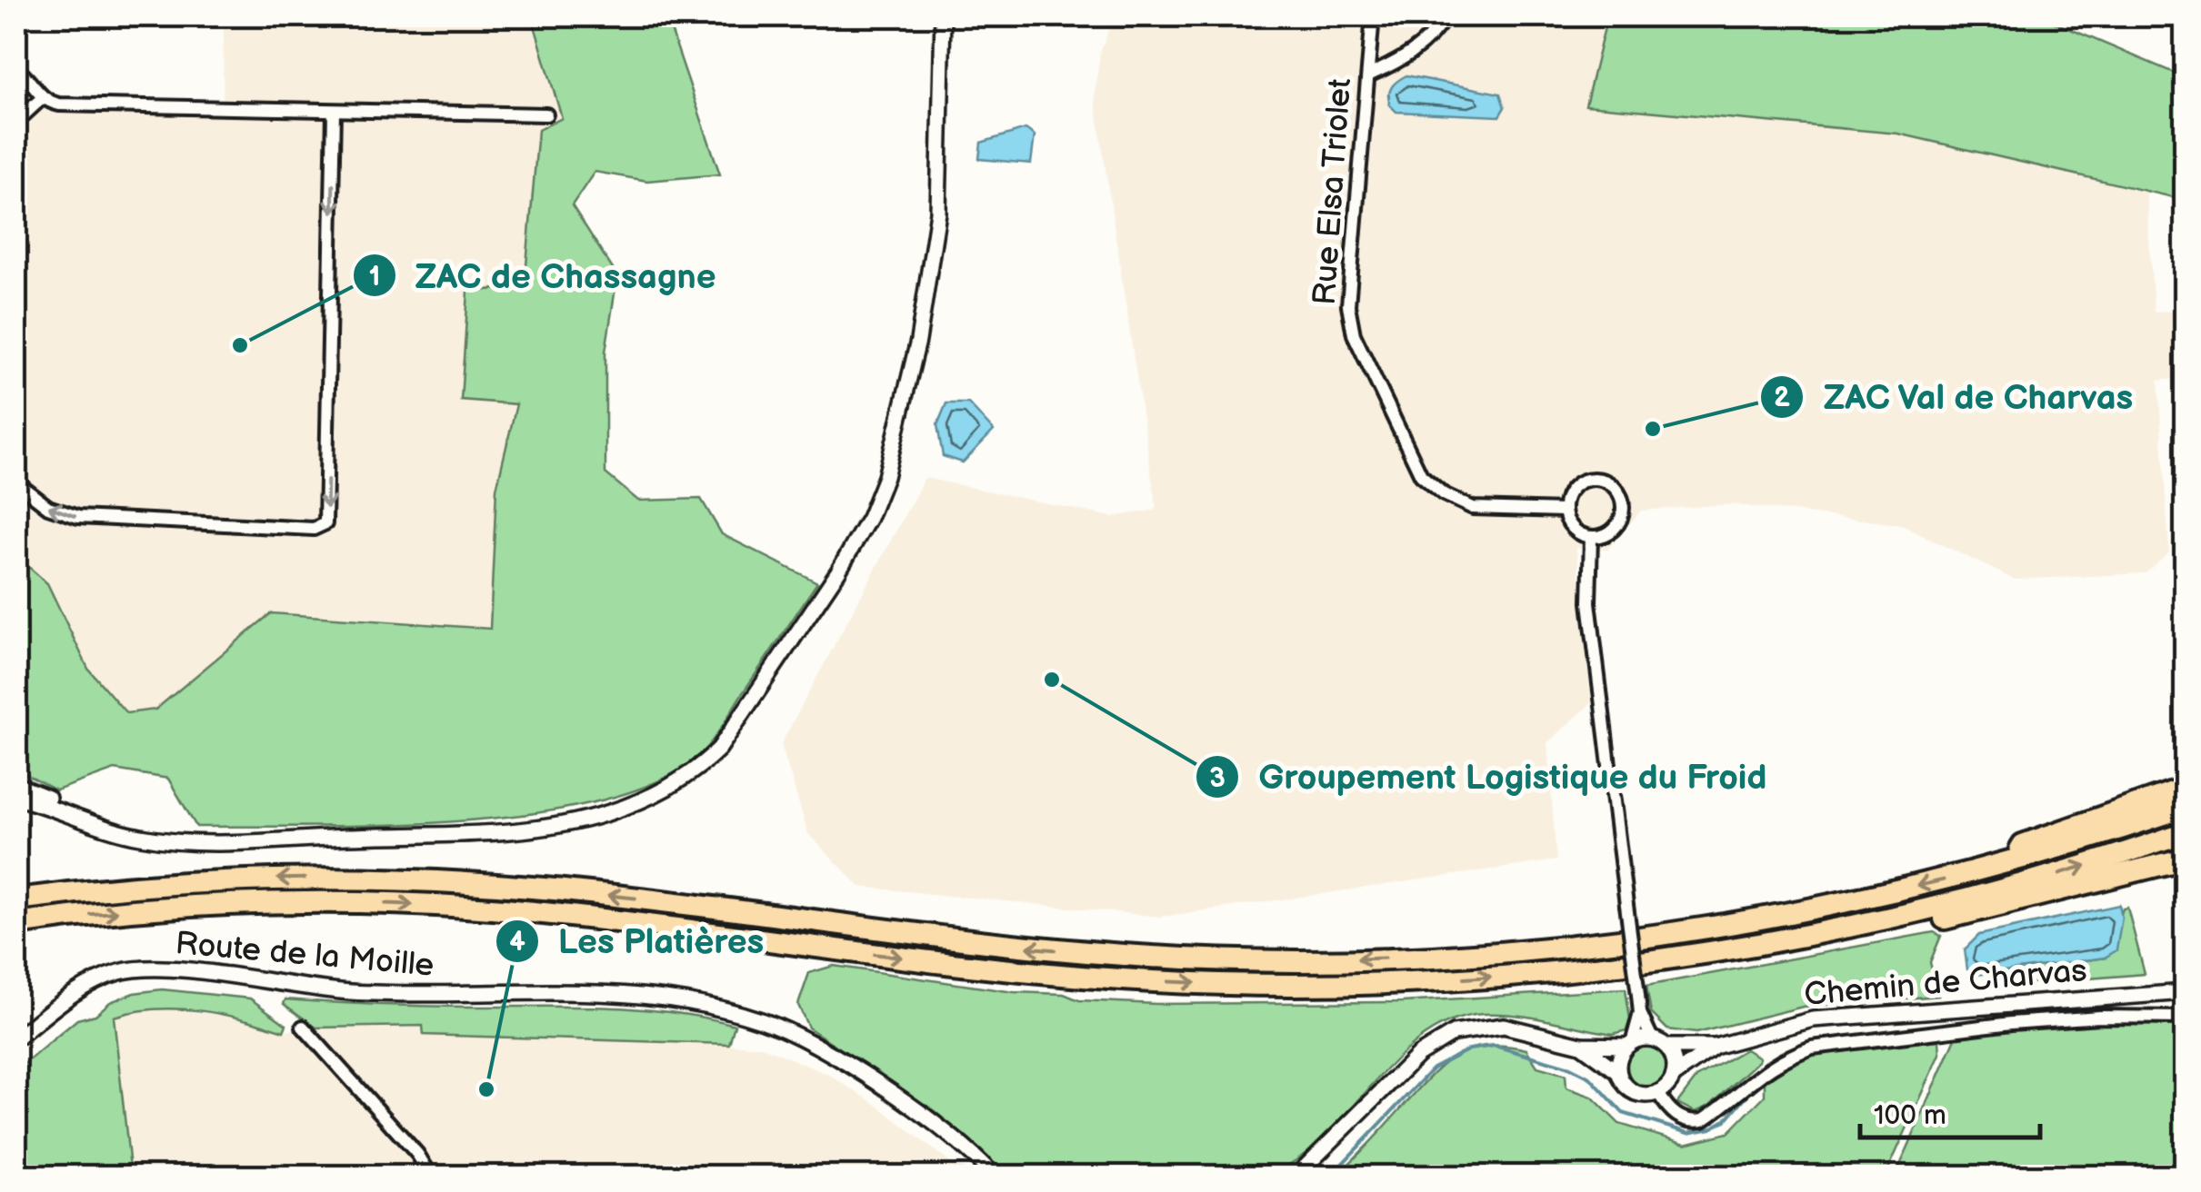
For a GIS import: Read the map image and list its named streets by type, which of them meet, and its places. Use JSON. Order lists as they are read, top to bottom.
{
  "streets": {
    "street": ["Rue Elsa Triolet", "Route de la Moille", "Chemin de Charvas"]
  },
  "places": [
    "ZAC de Chassagne",
    "ZAC Val de Charvas",
    "Groupement Logistique du Froid",
    "Les Platières"
  ],
  "scale_bar": "100 m"
}
